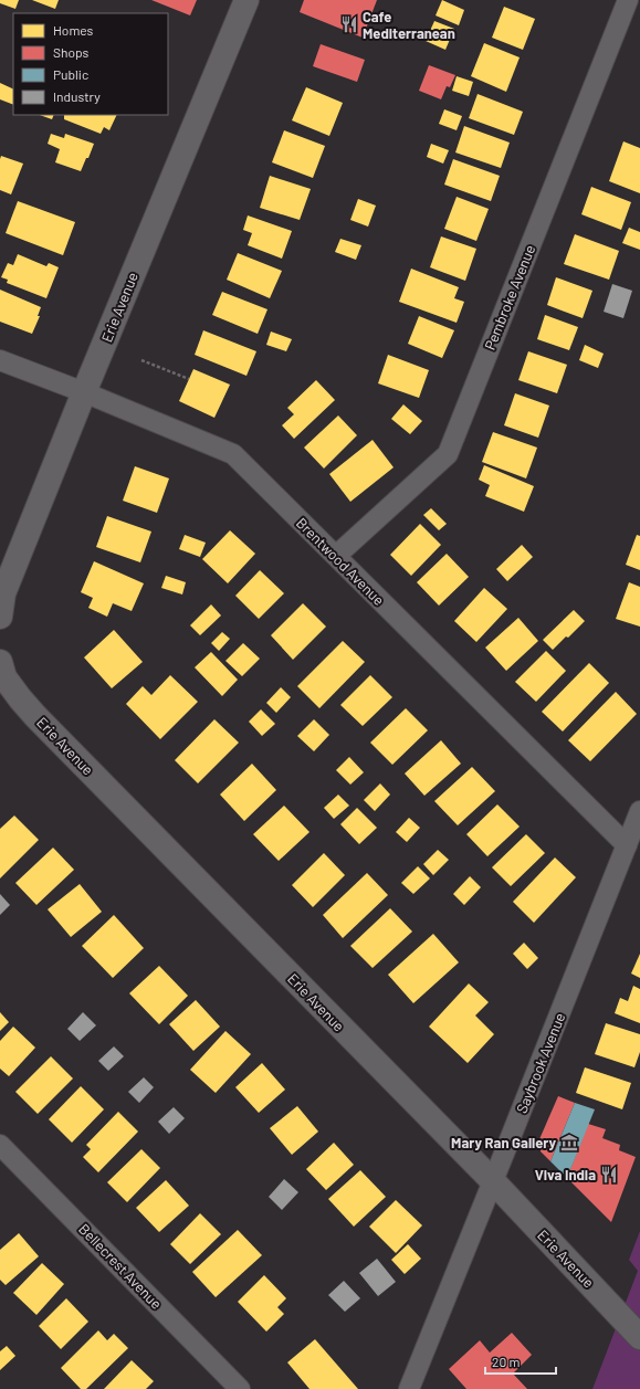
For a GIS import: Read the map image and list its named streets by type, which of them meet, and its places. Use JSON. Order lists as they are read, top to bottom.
{
  "streets": {
    "street": [
      "Pembroke Avenue",
      "Erie Avenue",
      "Brentwood Avenue",
      "Saybrook Avenue",
      "Bellecrest Avenue"
    ]
  },
  "crossings": [
    ["Pembroke Avenue", "Brentwood Avenue"],
    ["Erie Avenue", "Brentwood Avenue"],
    ["Erie Avenue", "Saybrook Avenue"],
    ["Brentwood Avenue", "Saybrook Avenue"]
  ],
  "places": {
    "restaurant": ["Cafe Mediterranean", "Viva India"],
    "museum": ["Mary Ran Gallery"]
  },
  "legend": [
    "Homes",
    "Shops",
    "Public",
    "Industry"
  ],
  "scale_bar": "20 m"
}
